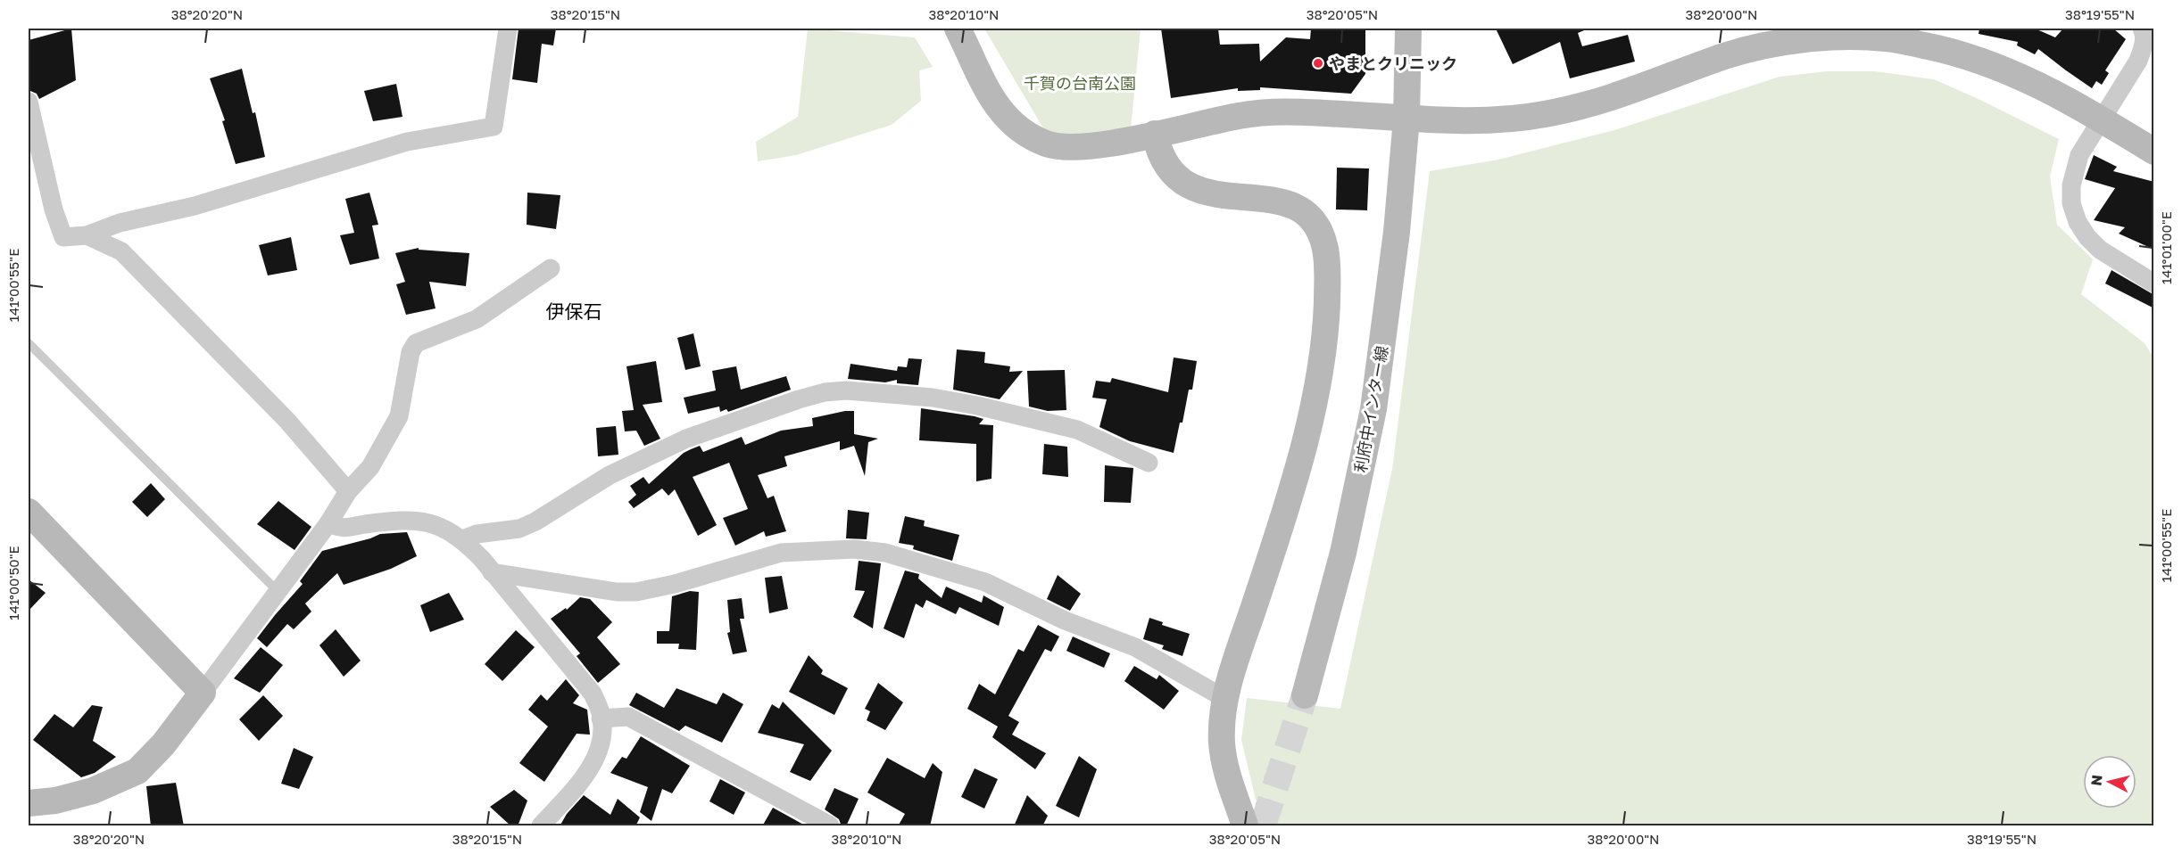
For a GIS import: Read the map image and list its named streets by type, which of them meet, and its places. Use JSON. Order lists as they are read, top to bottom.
{
  "streets": {
    "street": ["利府中インター線"]
  },
  "districts": ["伊保石"],
  "parks": ["千賀の台南公園"],
  "places": ["やまとクリニック"],
  "north": "left",
  "coordinates": [
    "38°20'20\"N",
    "38°20'15\"N",
    "38°20'10\"N",
    "38°20'05\"N",
    "38°20'00\"N",
    "38°19'55\"N",
    "141°01'00\"E",
    "141°00'55\"E",
    "141°00'50\"E"
  ]
}
